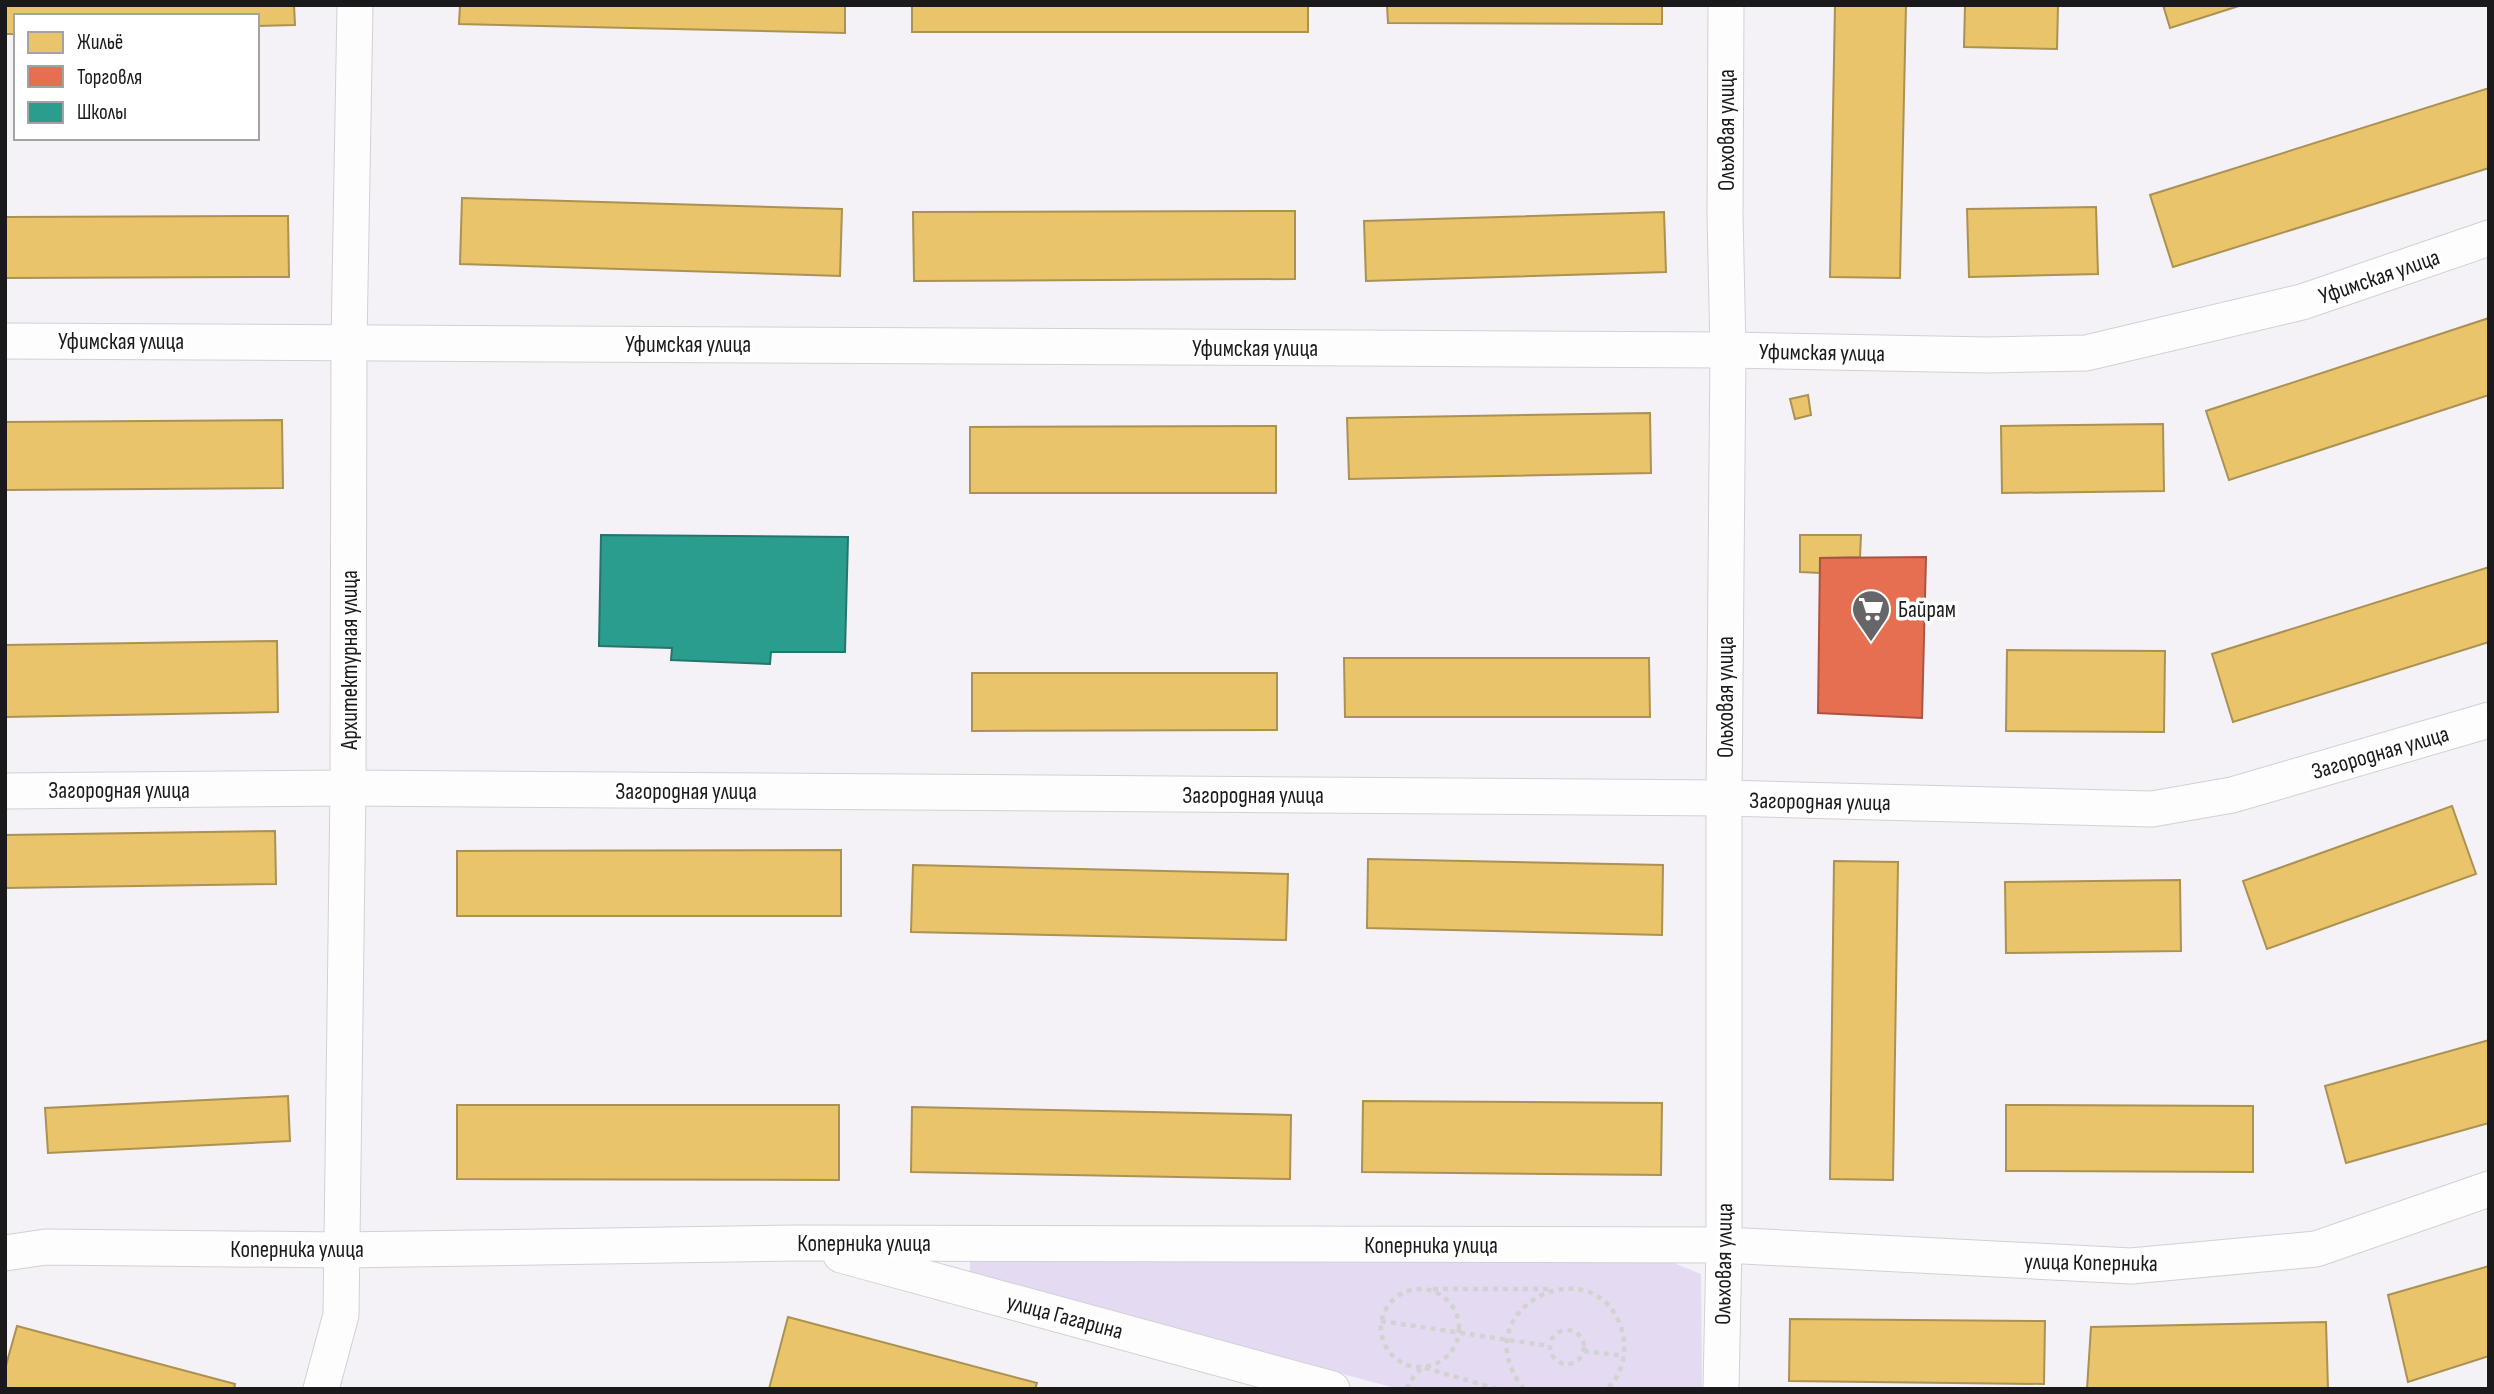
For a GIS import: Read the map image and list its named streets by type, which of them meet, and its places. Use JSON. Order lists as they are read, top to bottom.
{
  "streets": {
    "street": [
      "Ольховая улица",
      "Уфимская улица",
      "Архитектурная улица",
      "Загородная улица",
      "Коперника улица",
      "улица Коперника",
      "улица Гагарина"
    ]
  },
  "crossings": [
    ["Ольховая улица", "Уфимская улица"],
    ["Ольховая улица", "Загородная улица"],
    ["Ольховая улица", "Коперника улица"],
    ["Ольховая улица", "улица Коперника"],
    ["Уфимская улица", "Архитектурная улица"],
    ["Архитектурная улица", "Загородная улица"],
    ["Архитектурная улица", "Коперника улица"],
    ["Коперника улица", "улица Коперника"],
    ["Коперника улица", "улица Гагарина"]
  ],
  "places": {
    "supermarket": ["Байрам"]
  },
  "legend": ["Жильё", "Торговля", "Школы"]
}
